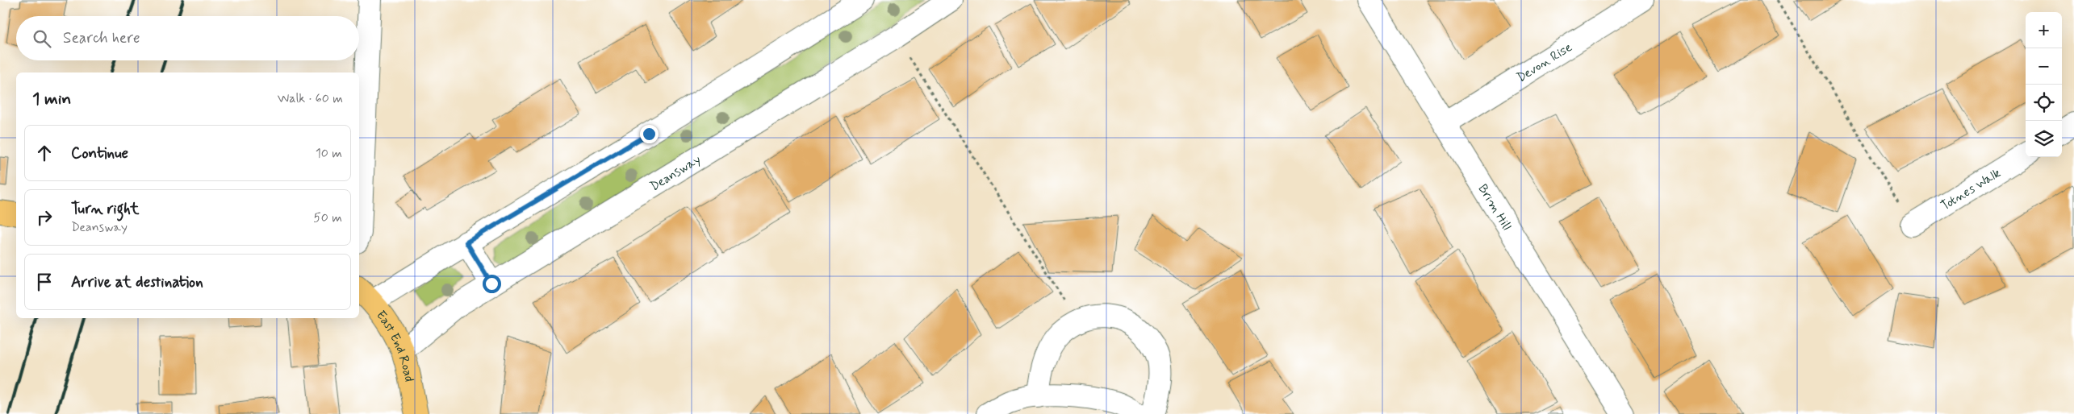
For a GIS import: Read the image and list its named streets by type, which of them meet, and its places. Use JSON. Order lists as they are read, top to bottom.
{
  "streets": {
    "main road": ["East End Road"],
    "street": [
      "Devon Rise",
      "Deansway",
      "Totnes Walk",
      "Brim Hill"
    ]
  },
  "crossings": [
    ["Devon Rise", "Brim Hill"],
    ["Deansway", "East End Road"]
  ],
  "page": {
    "map_buttons": ["+", "−"],
    "search": "Search here",
    "heading": ["1 min", "Walk · 60 m"],
    "list": [
      ["Continue", "10 m"],
      ["Turn right", "Deansway", "50 m"],
      "Arrive at destination"
    ]
  }
}
